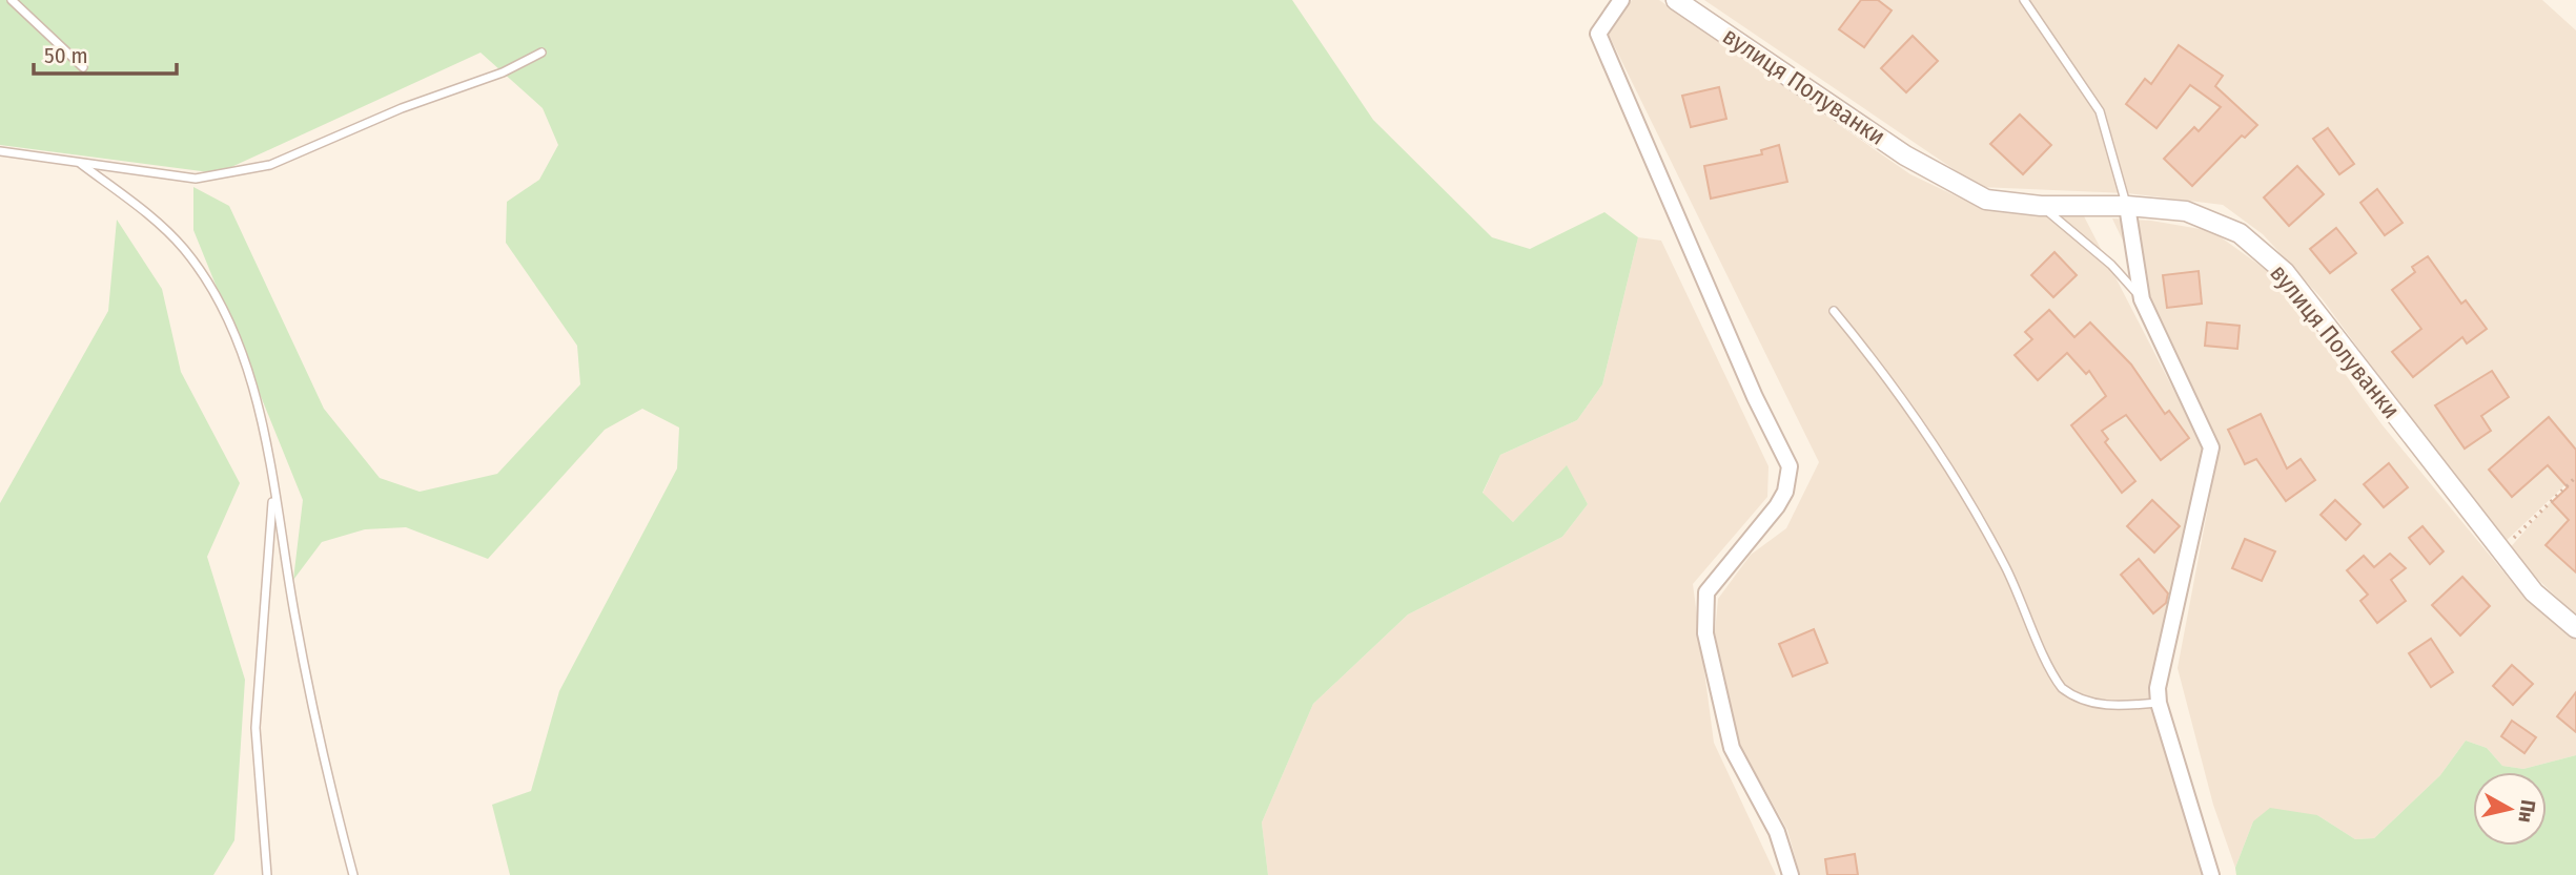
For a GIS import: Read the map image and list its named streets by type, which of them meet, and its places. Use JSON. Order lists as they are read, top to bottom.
{
  "streets": {
    "street": ["вулиця Полуванки"]
  },
  "scale_bar": "50 m",
  "north": "right"
}
